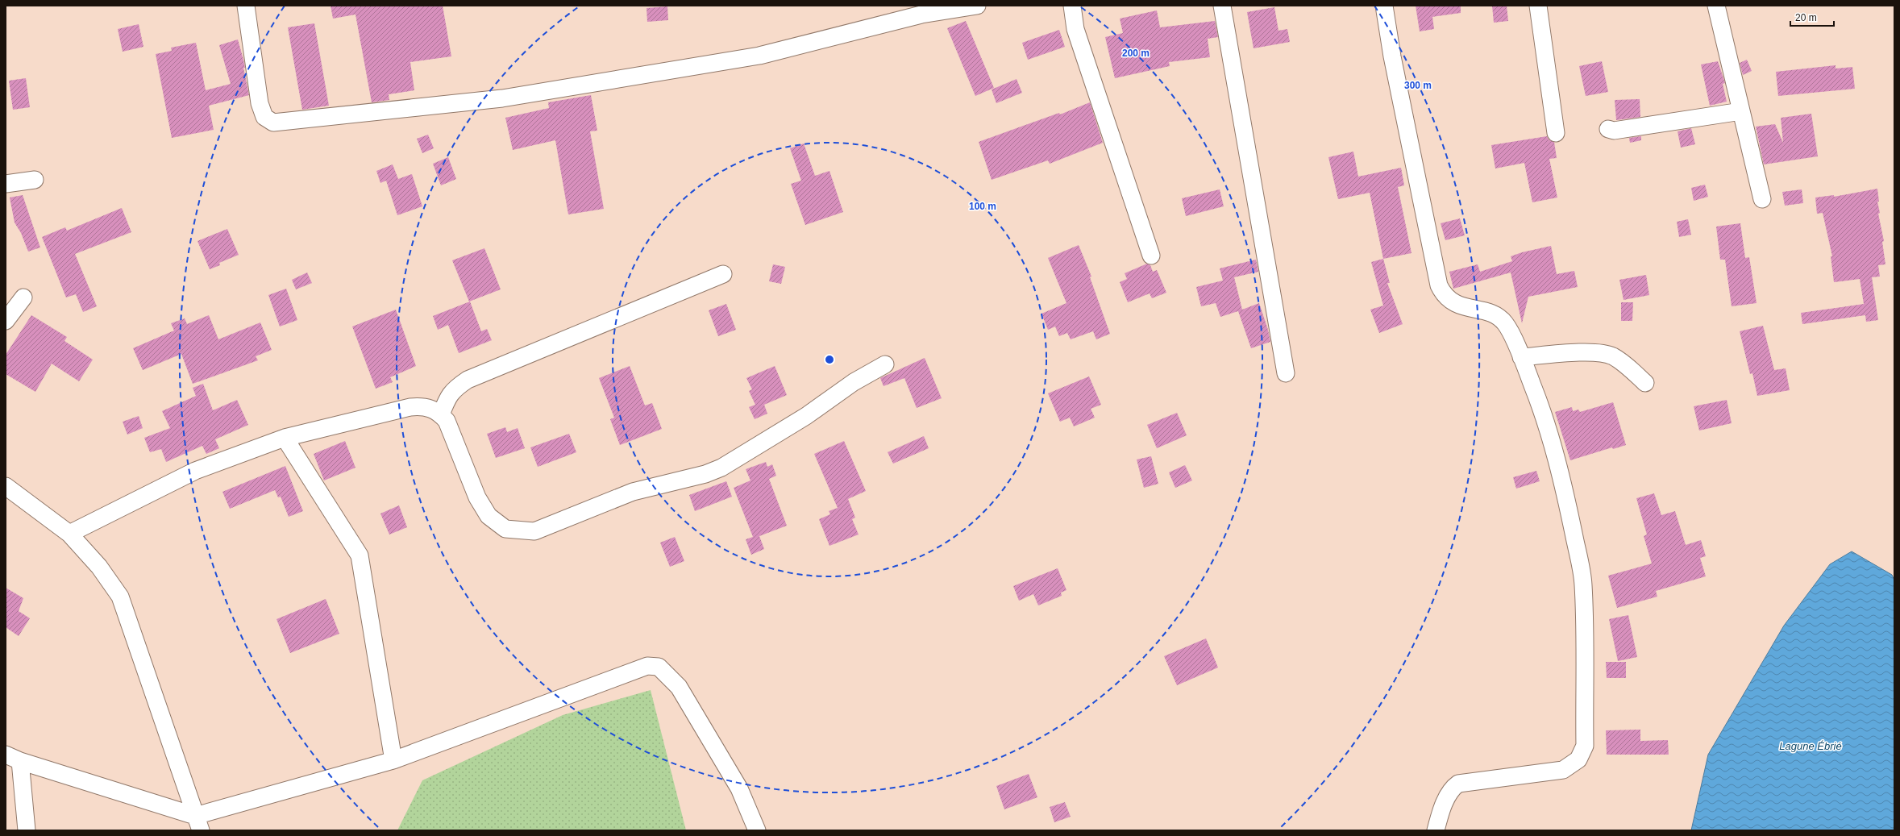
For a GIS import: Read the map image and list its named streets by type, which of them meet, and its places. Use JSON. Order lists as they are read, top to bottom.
{
  "water": ["Lagune Ébrié"],
  "scale_bar": "20 m",
  "rings": ["200 m", "300 m", "100 m"]
}
